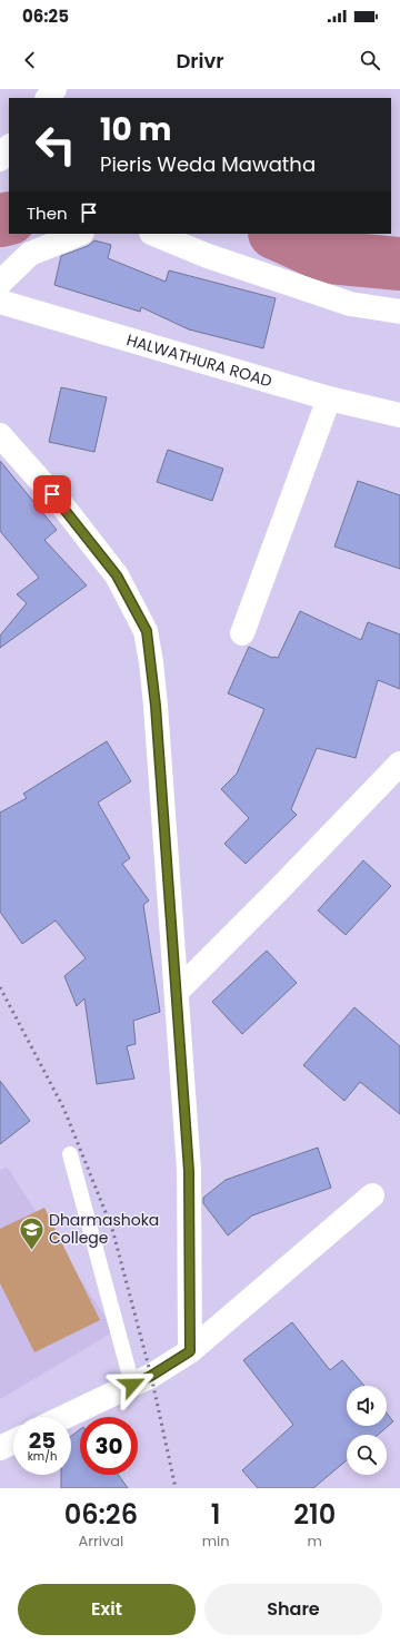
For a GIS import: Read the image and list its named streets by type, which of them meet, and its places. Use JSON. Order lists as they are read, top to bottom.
{
  "streets": {
    "street": ["HALWATHURA ROAD"]
  },
  "places": {
    "school or university": ["Dharmashoka College"]
  },
  "page": {
    "status": "06:25",
    "header": "Drivr",
    "turn": ["10 m", "Pieris Weda Mawatha"],
    "then": "Then",
    "speed": "25 km/h",
    "limit": "30",
    "eta": [
      "06:26",
      "Arrival",
      "1",
      "min",
      "210",
      "m"
    ],
    "buttons": ["Exit", "Share"]
  }
}
